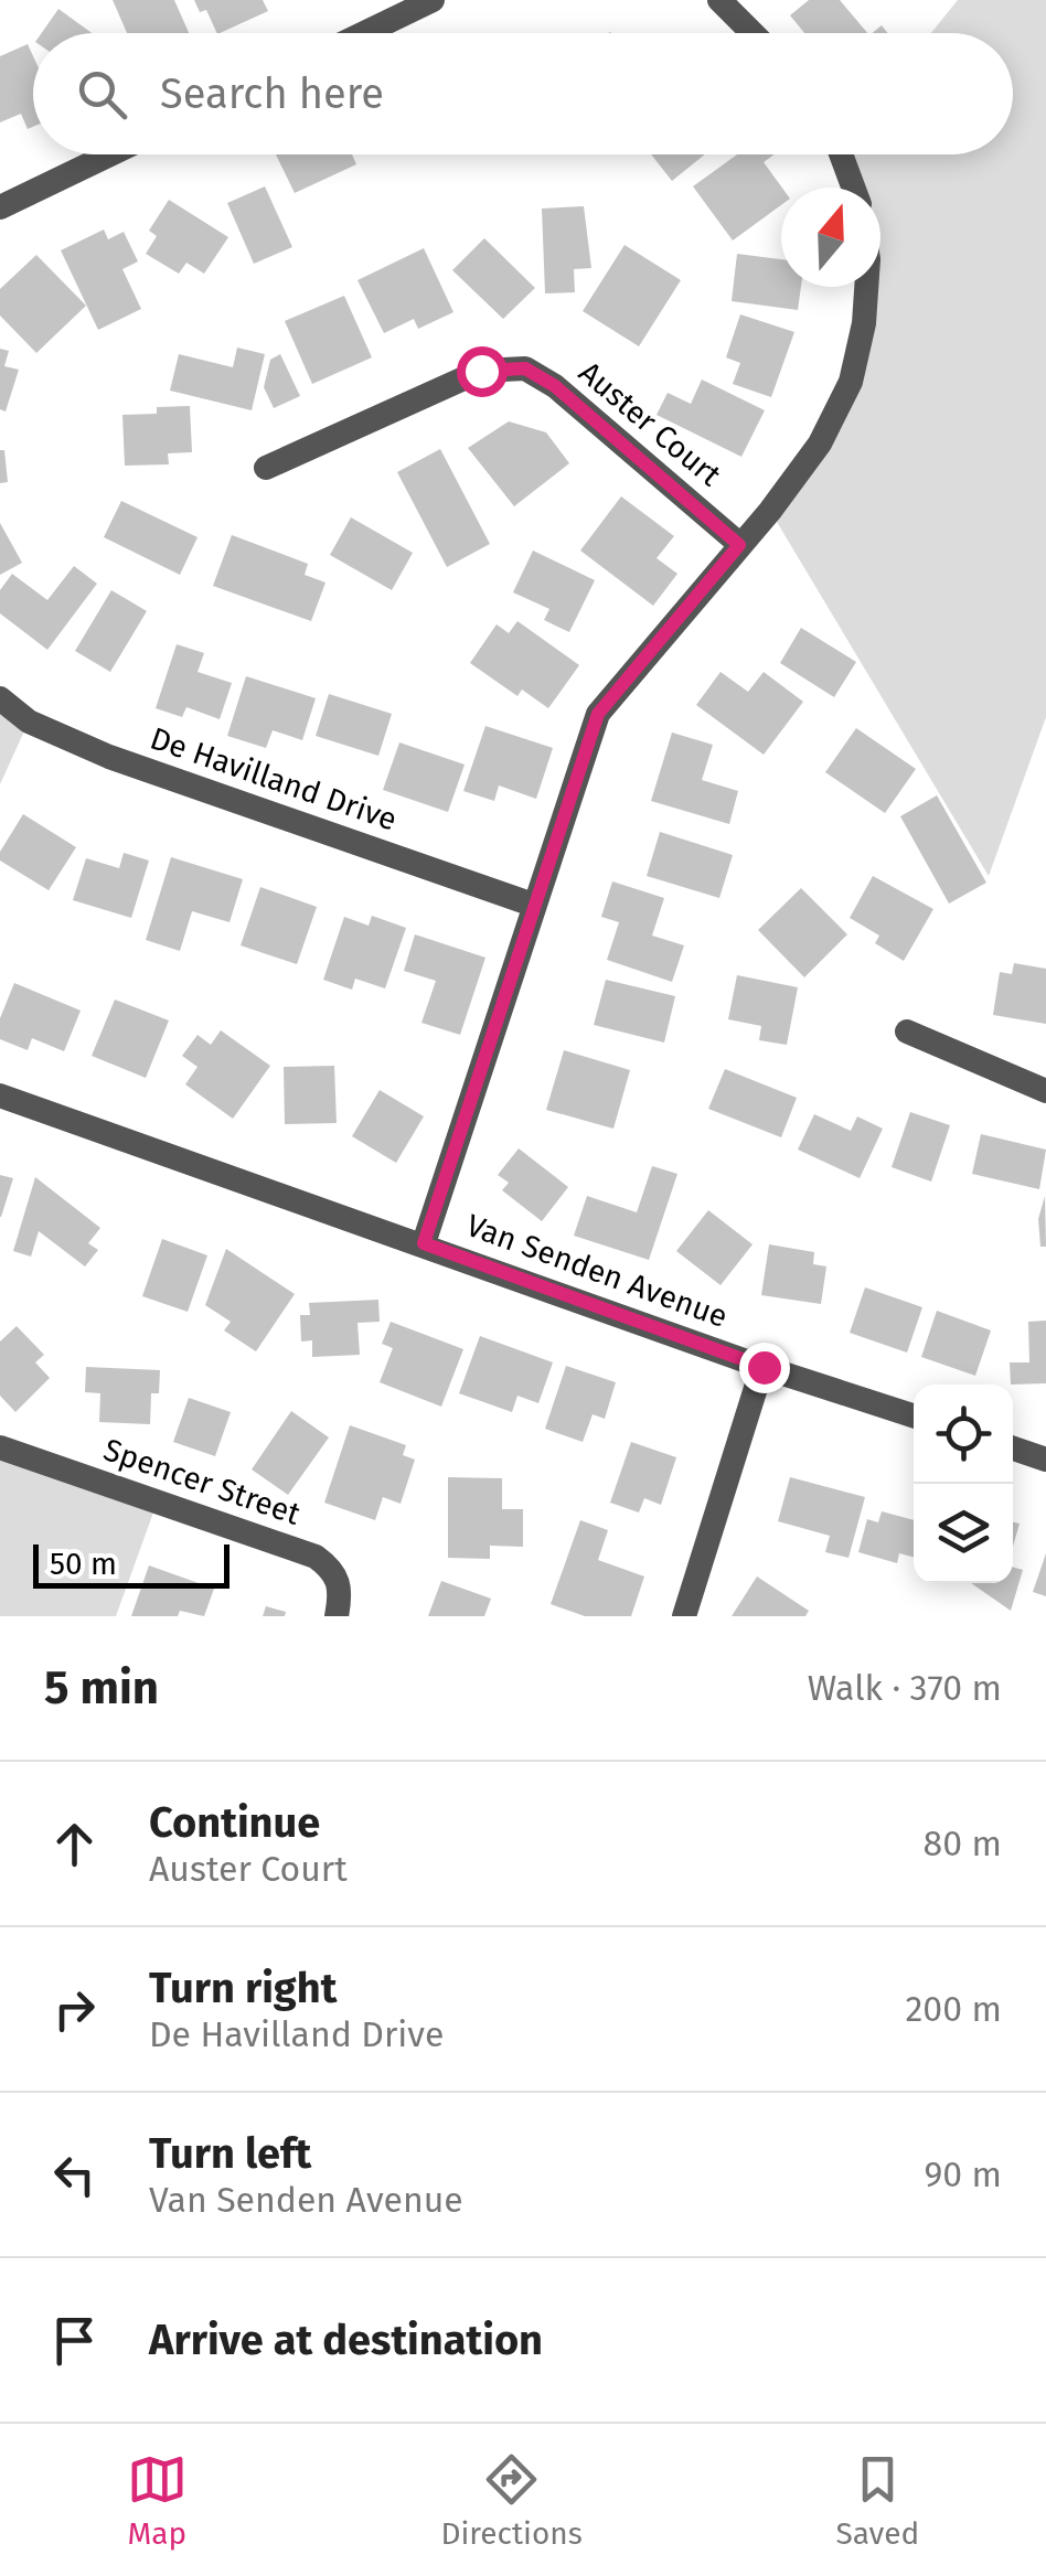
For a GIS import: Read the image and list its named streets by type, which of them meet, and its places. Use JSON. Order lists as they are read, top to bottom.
{
  "streets": {
    "street": [
      "Auster Court",
      "De Havilland Drive",
      "Van Senden Avenue",
      "Spencer Street"
    ]
  },
  "scale_bar": "50 m",
  "north": "top",
  "page": {
    "search": "Search here",
    "scale": "50 m",
    "heading": ["5 min", "Walk · 370 m"],
    "list": [
      ["Continue", "Auster Court", "80 m"],
      ["Turn right", "De Havilland Drive", "200 m"],
      ["Turn left", "Van Senden Avenue", "90 m"],
      "Arrive at destination"
    ],
    "nav": ["Map", "Directions", "Saved"]
  }
}
